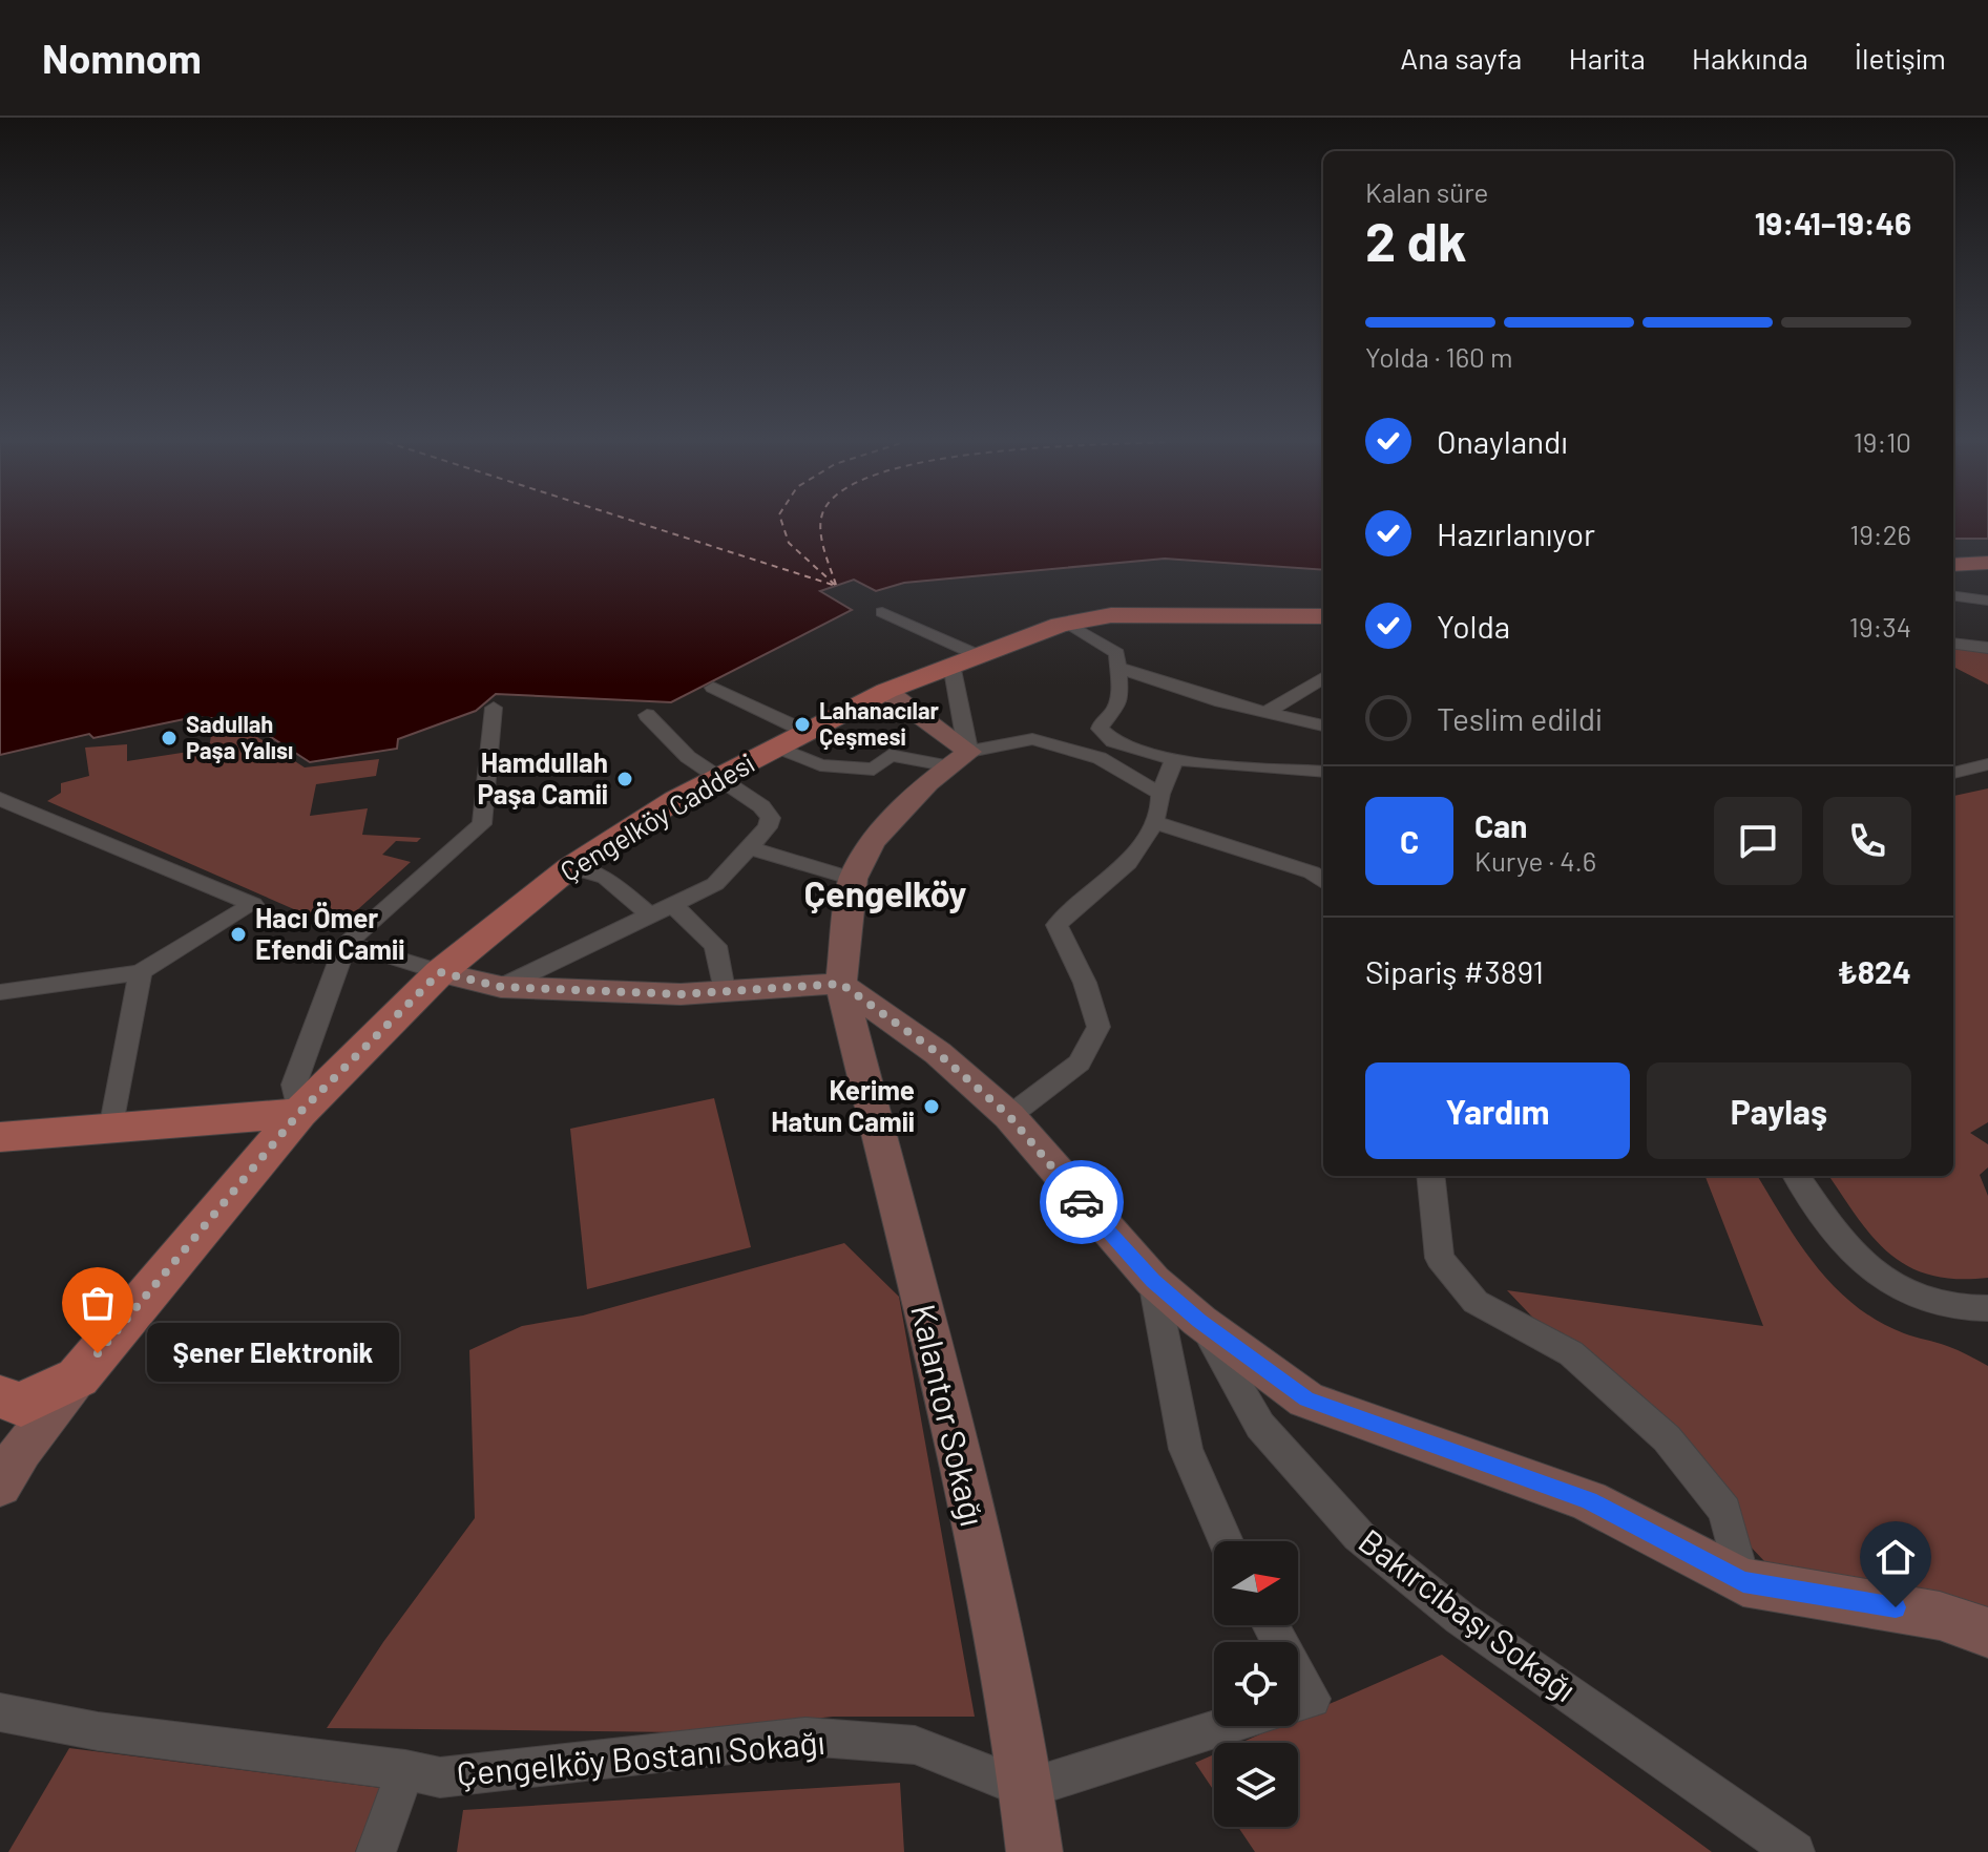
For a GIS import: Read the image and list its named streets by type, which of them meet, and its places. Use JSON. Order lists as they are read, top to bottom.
{
  "streets": {
    "main road": ["Çengelköy Caddesi"],
    "street": ["Kalantor Sokağı", "Bakırcıbaşı Sokağı", "Çengelköy Bostanı Sokağı"]
  },
  "crossings": [
    ["Kalantor Sokağı", "Çengelköy Bostanı Sokağı"]
  ],
  "districts": ["Çengelköy"],
  "places": [
    "Lahanacılar Çeşmesi",
    "Sadullah Paşa Yalısı",
    "Hamdullah Paşa Camii",
    "Hacı Ömer Efendi Camii",
    "Kerime Hatun Camii",
    "Şener Elektronik"
  ],
  "north": "right",
  "page": {
    "header": "Nomnom",
    "nav": [
      "Ana sayfa",
      "Harita",
      "Hakkında",
      "İletişim"
    ],
    "heading": ["2 dk", "Kalan süre", "19:41–19:46"],
    "panel": [
      "Can",
      "Kurye · 4.6",
      "Sipariş #3891",
      "₺824"
    ],
    "bar": "Yolda · 160 m",
    "list": [
      ["Onaylandı", "19:10"],
      ["Hazırlanıyor", "19:26"],
      ["Yolda", "19:34"],
      "Teslim edildi"
    ],
    "round": "C",
    "buttons": ["Yardım", "Paylaş"],
    "bubble": "Şener Elektronik"
  }
}
